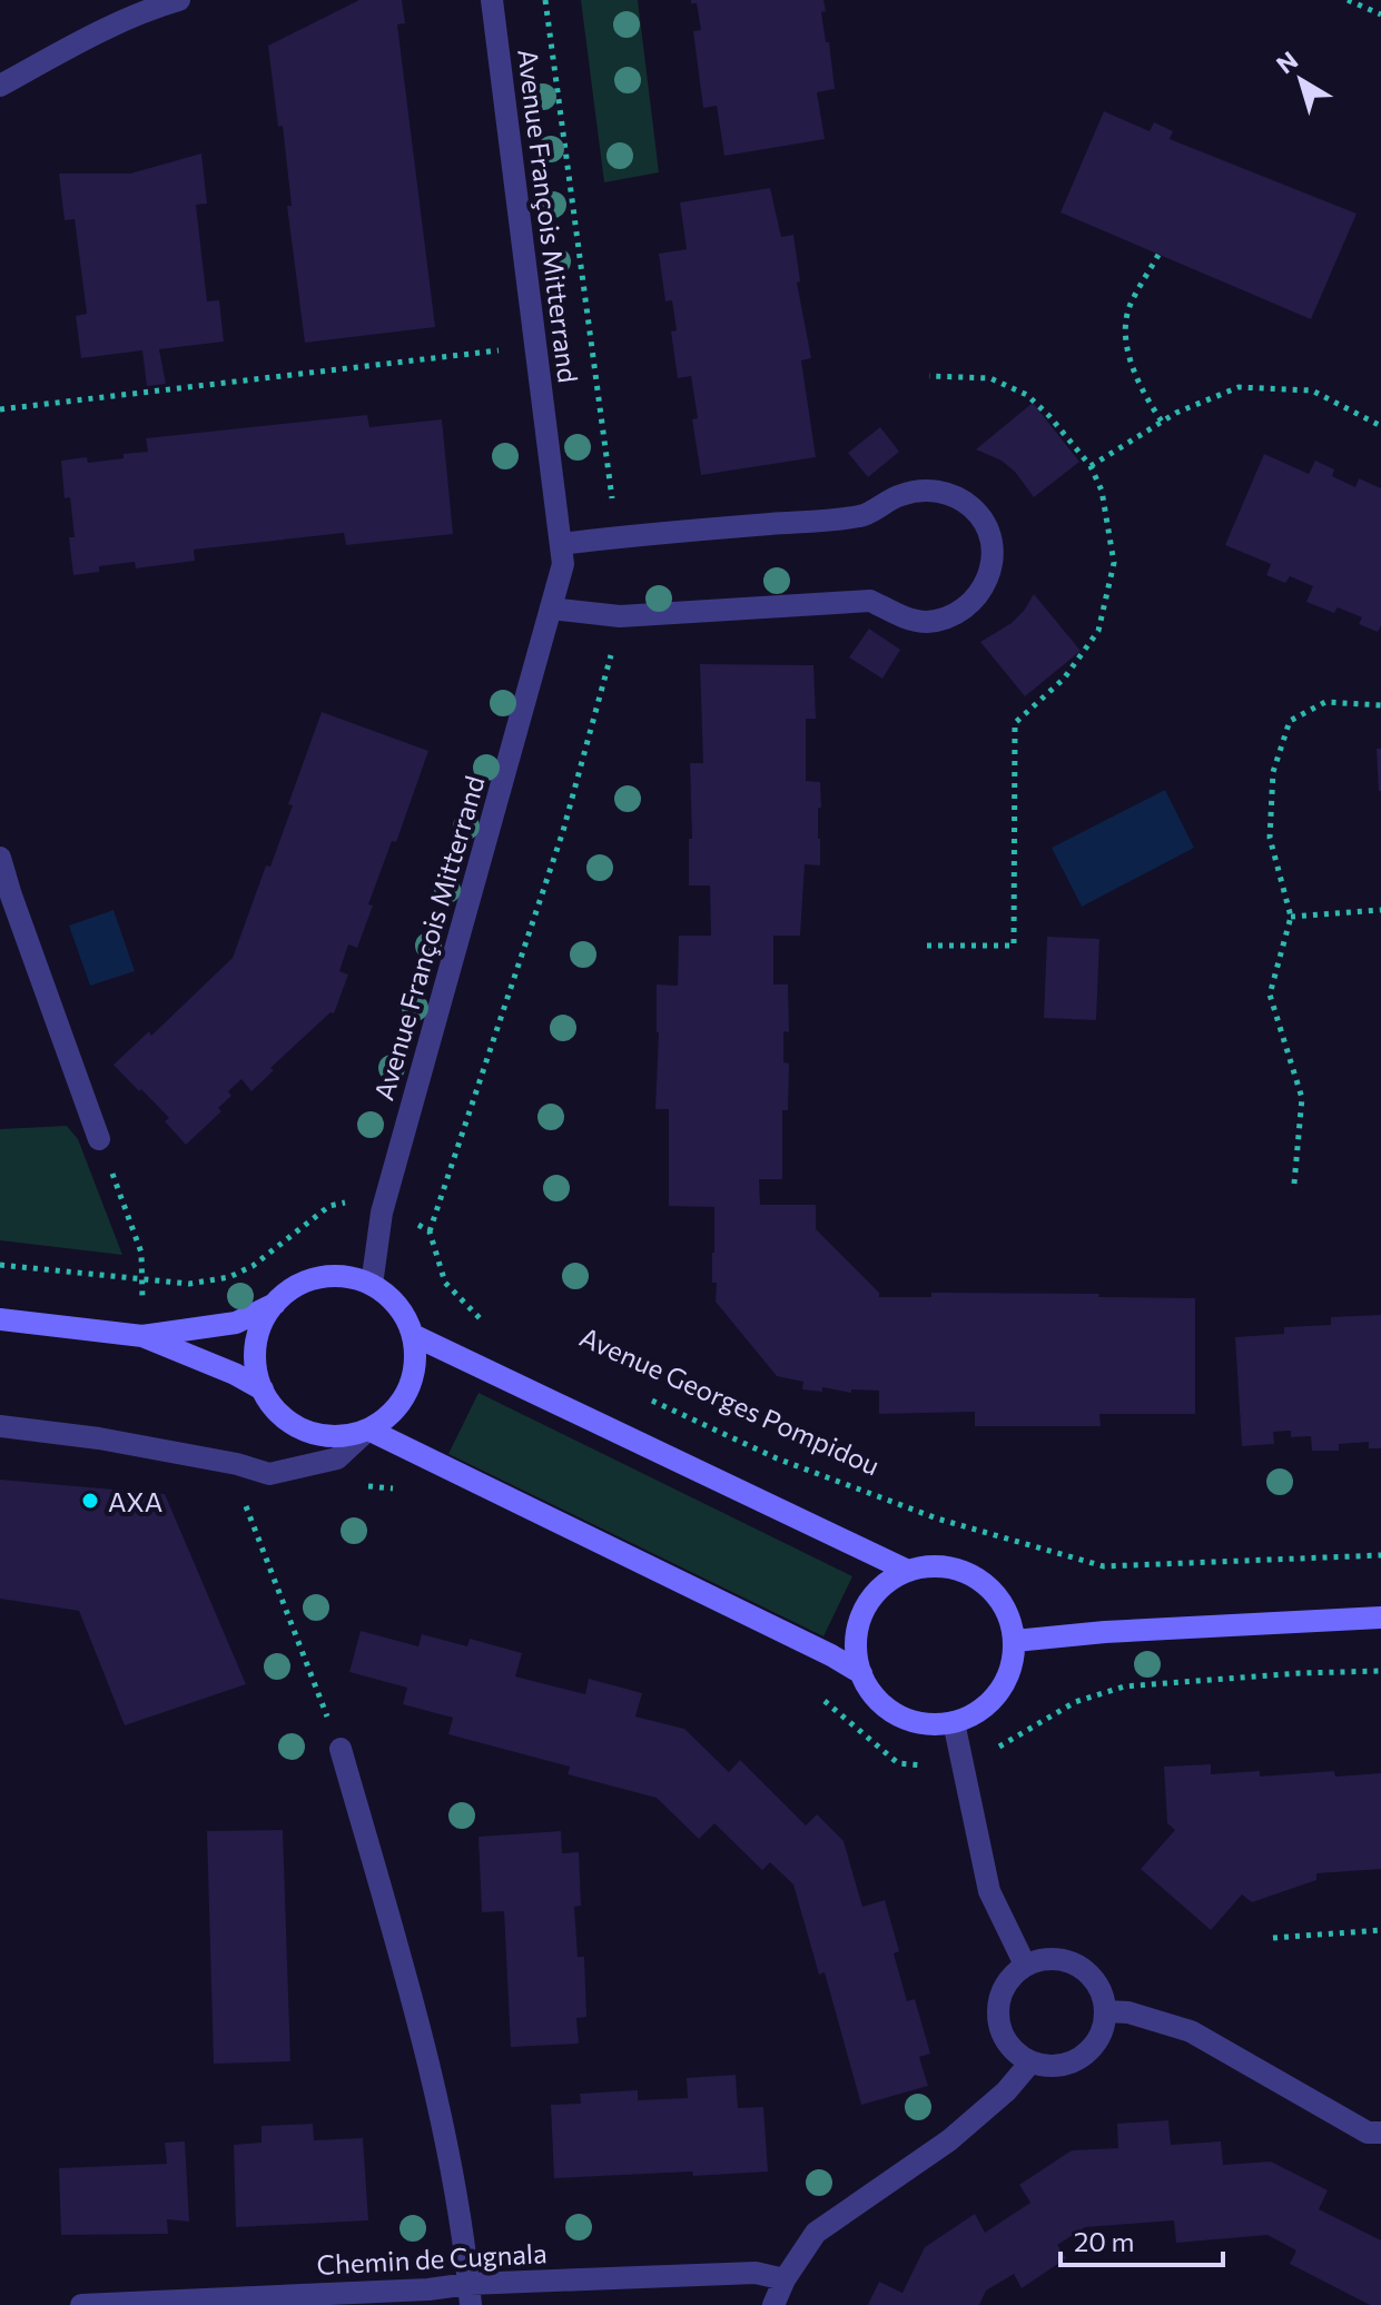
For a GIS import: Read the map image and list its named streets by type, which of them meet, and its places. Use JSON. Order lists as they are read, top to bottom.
{
  "streets": {
    "street": ["Avenue François Mitterrand", "Chemin de Cugnala"],
    "path": ["Avenue Georges Pompidou"]
  },
  "places": ["AXA"],
  "scale_bar": "20 m",
  "north": "top left"
}
